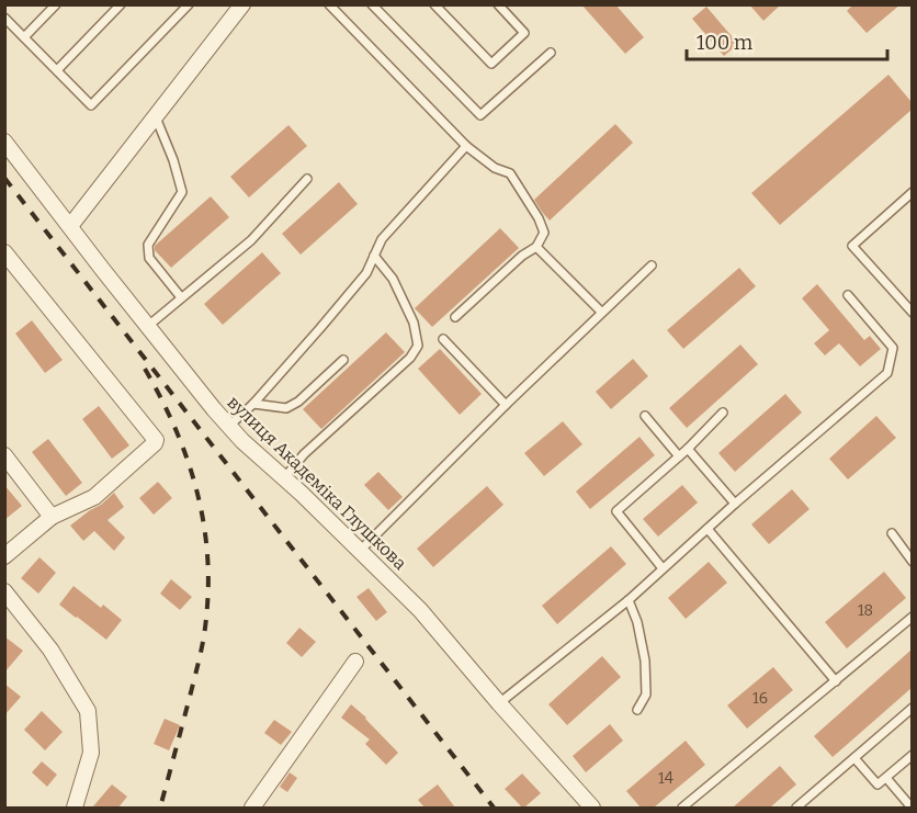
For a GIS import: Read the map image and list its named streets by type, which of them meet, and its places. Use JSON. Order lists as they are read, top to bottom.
{
  "streets": {
    "street": ["вулиця Академіка Глушкова"]
  },
  "house_numbers": ["18", "16", "14"],
  "scale_bar": "100 m"
}
